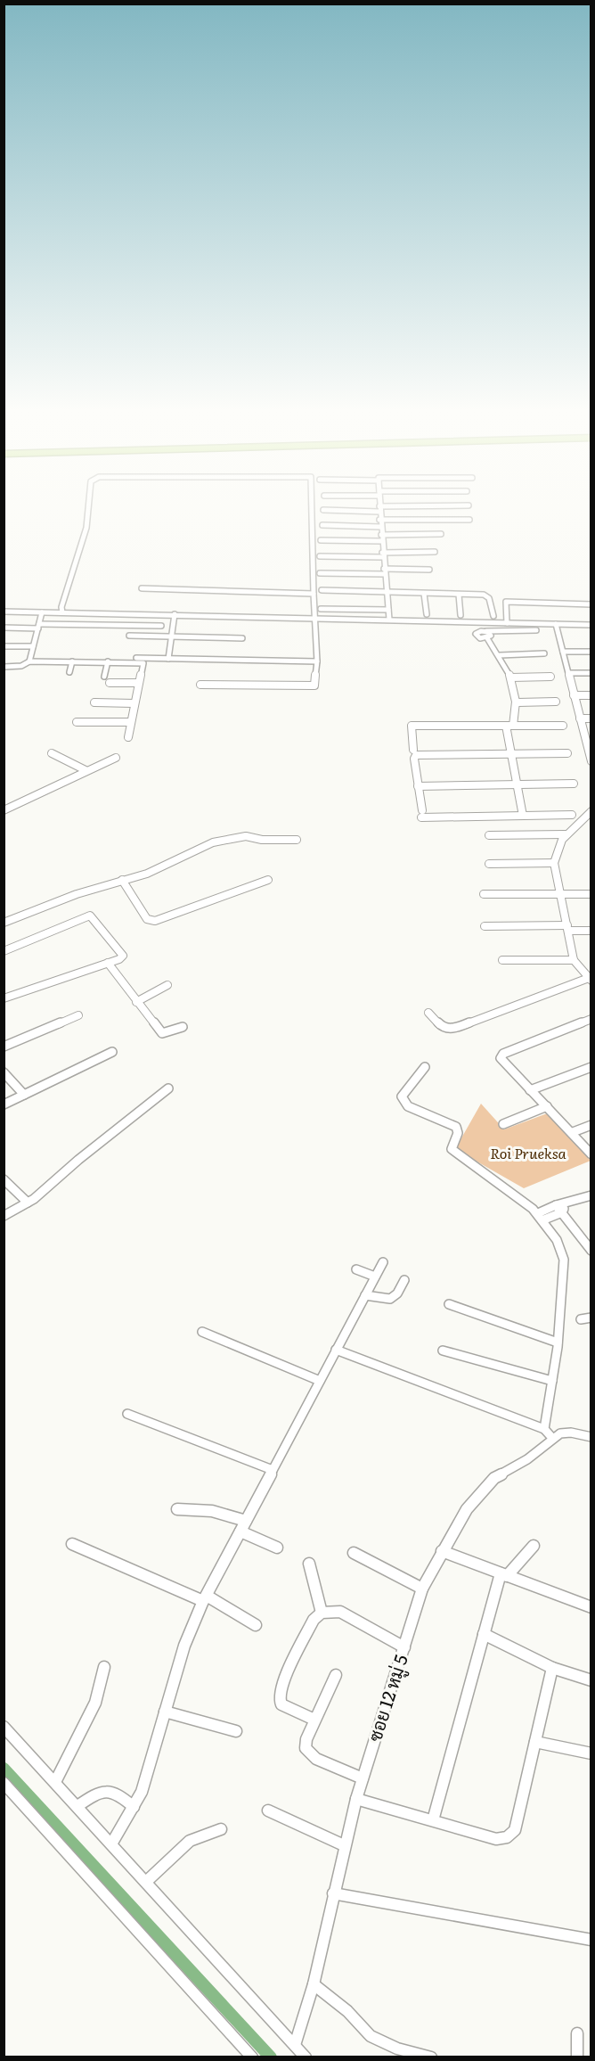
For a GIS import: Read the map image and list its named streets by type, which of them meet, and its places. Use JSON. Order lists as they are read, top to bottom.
{
  "streets": {
    "street": ["ซอย 12 หมู่ 5"]
  },
  "parks": ["Roi Prueksa"]
}
